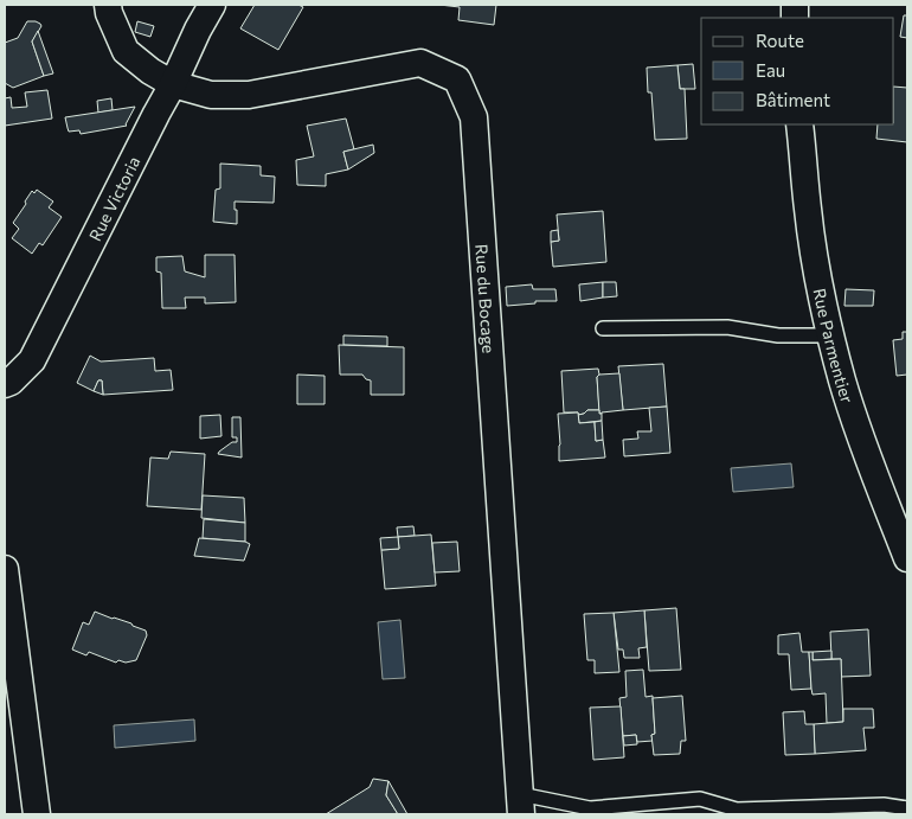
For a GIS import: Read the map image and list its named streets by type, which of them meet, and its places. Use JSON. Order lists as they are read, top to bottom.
{
  "streets": {
    "street": ["Rue Victoria", "Rue du Bocage", "Rue Parmentier"]
  },
  "crossings": [
    ["Rue Victoria", "Rue du Bocage"]
  ],
  "legend": ["Route", "Eau", "Bâtiment"]
}
